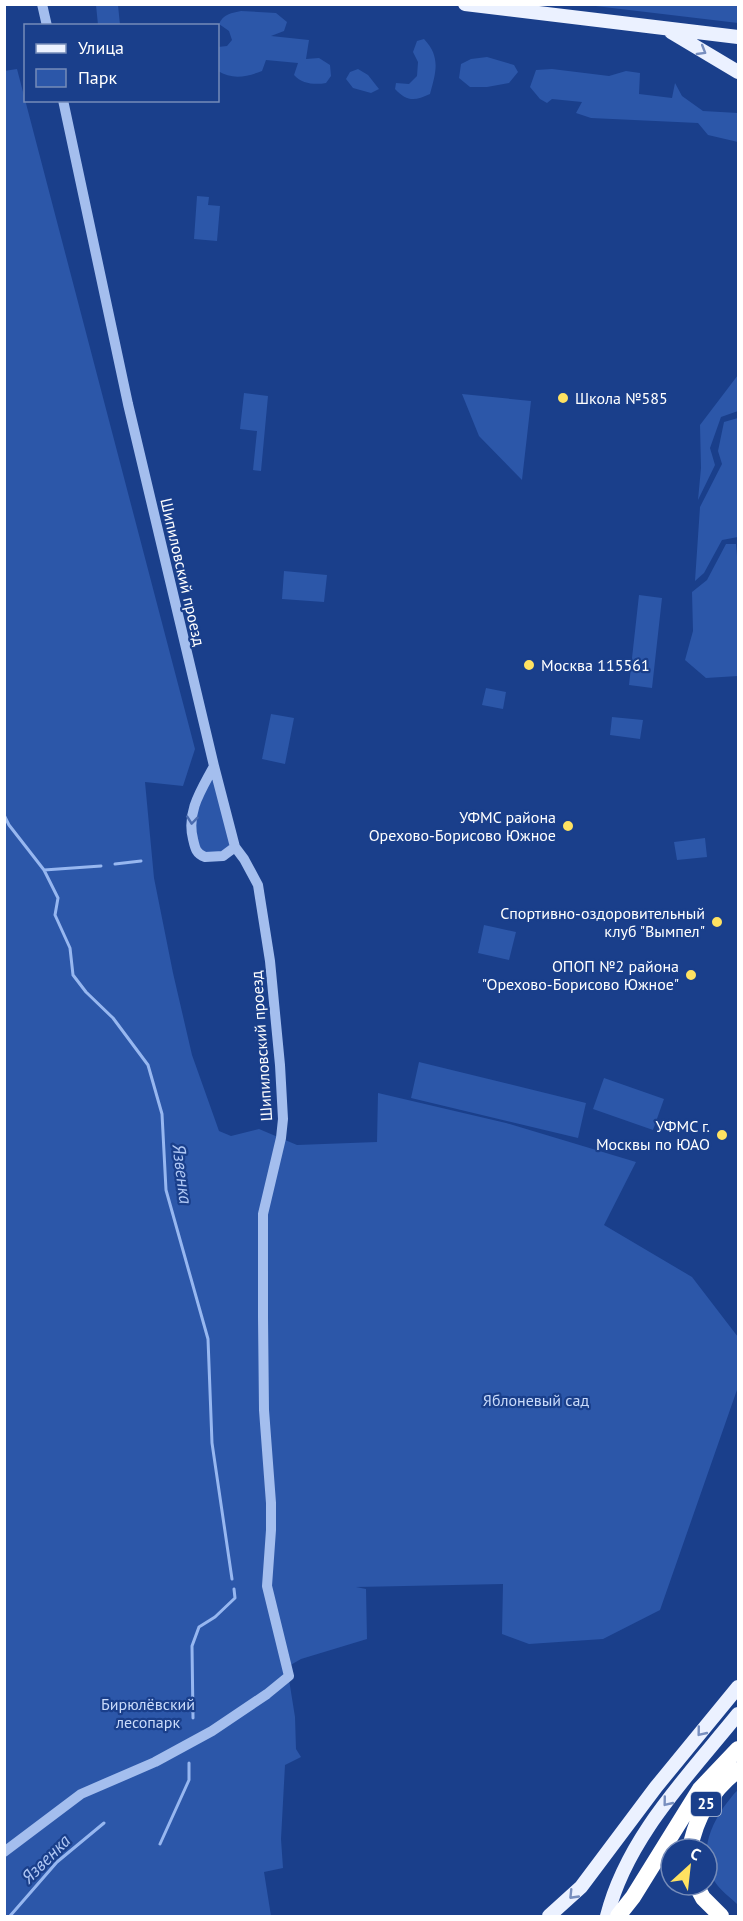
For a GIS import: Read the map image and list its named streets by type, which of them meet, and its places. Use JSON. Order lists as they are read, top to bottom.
{
  "streets": {
    "highway": ["25"],
    "street": ["Шипиловский проезд"]
  },
  "water": ["Язвенка"],
  "parks": ["Яблоневый сад", "Бирюлёвский лесопарк"],
  "places": [
    "Школа №585",
    "Москва 115561",
    "УФМС района Орехово-Борисово Южное",
    "Спортивно-оздоровительный клуб \"Вымпел\"",
    "ОПОП №2 района \"Орехово-Борисово Южное\"",
    "УФМС г. Москвы по ЮАО"
  ],
  "legend": ["Улица", "Парк"],
  "north": "top right"
}
